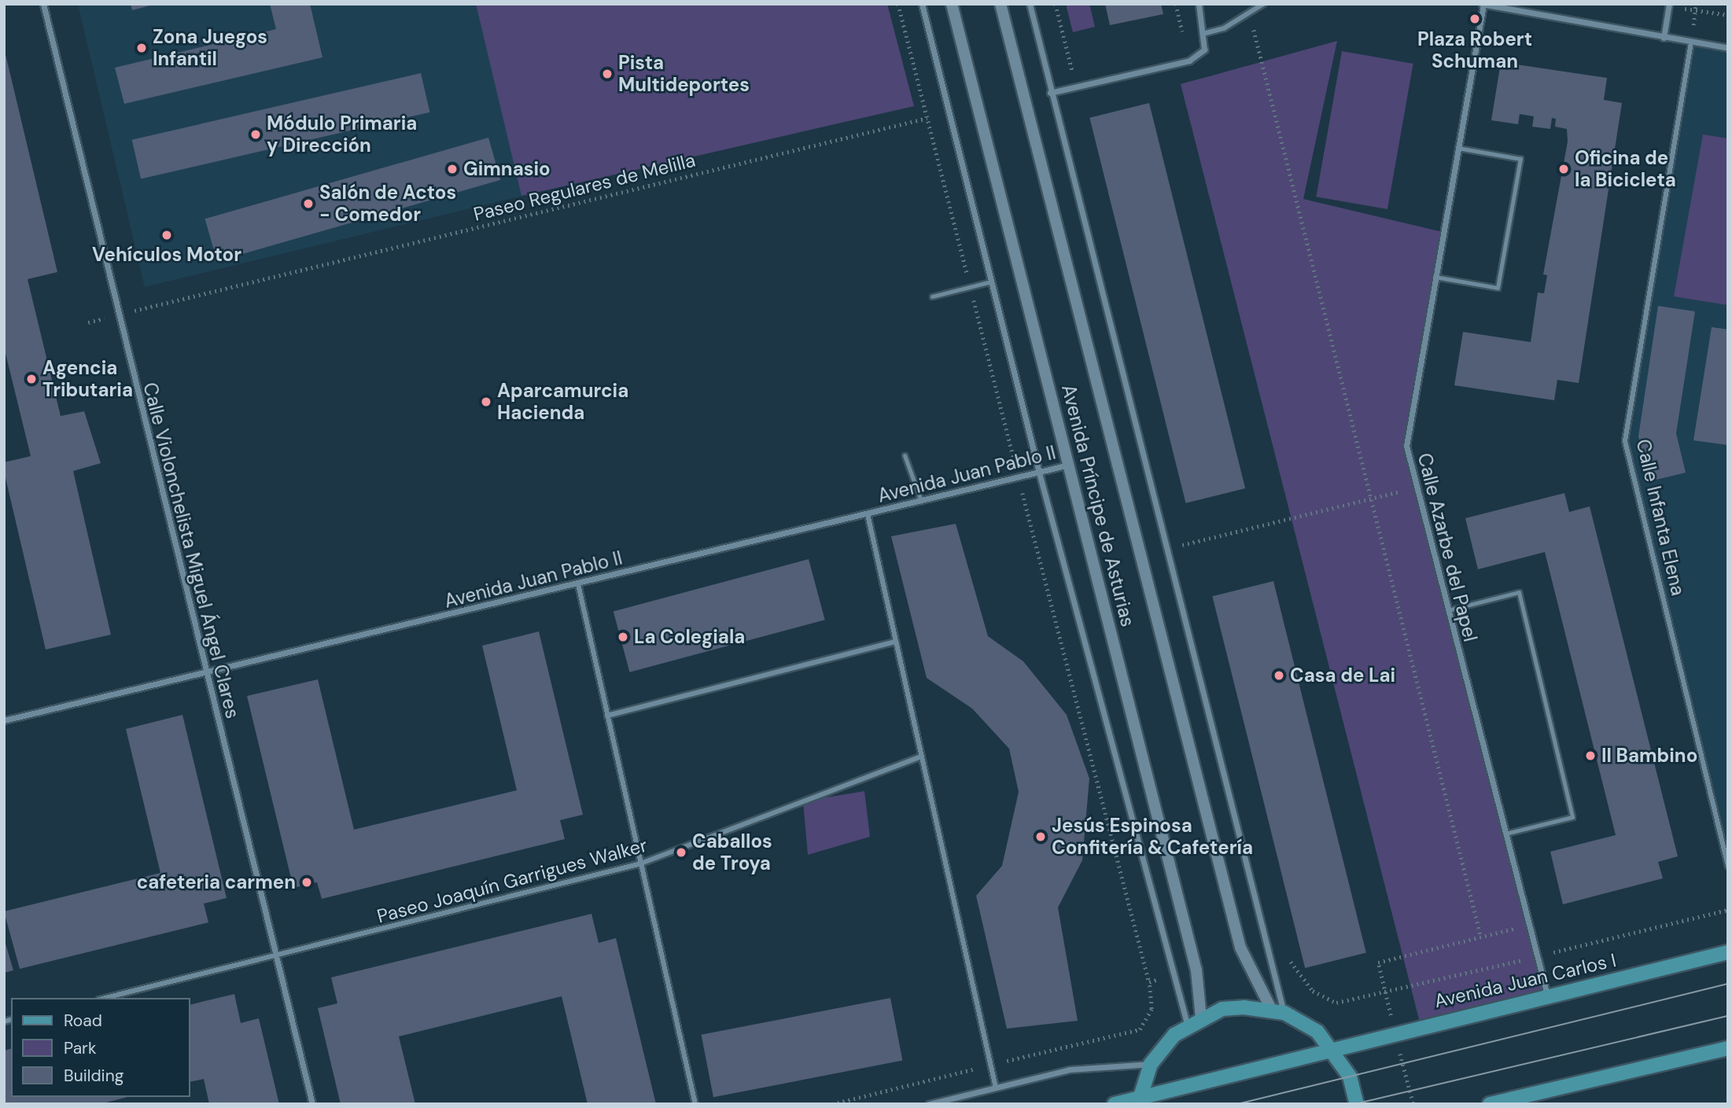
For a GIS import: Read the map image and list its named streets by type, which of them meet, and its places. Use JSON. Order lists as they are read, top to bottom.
{
  "streets": {
    "main road": ["Avenida Príncipe de Asturias", "Avenida Juan Carlos I"],
    "street": [
      "Avenida Juan Pablo II",
      "Calle Infanta Elena",
      "Calle Azarbe del Papel",
      "Calle Violonchelista Miguel Ángel Clares",
      "Paseo Joaquín Garrigues Walker"
    ],
    "path": ["Paseo Regulares de Melilla"]
  },
  "crossings": [
    ["Paseo Regulares de Melilla", "Calle Violonchelista Miguel Ángel Clares"],
    ["Avenida Juan Pablo II", "Avenida Príncipe de Asturias"],
    ["Avenida Juan Pablo II", "Calle Violonchelista Miguel Ángel Clares"],
    ["Calle Azarbe del Papel", "Avenida Juan Carlos I"],
    ["Calle Violonchelista Miguel Ángel Clares", "Paseo Joaquín Garrigues Walker"]
  ],
  "places": [
    "Plaza Robert Schuman",
    "Zona Juegos Infantil",
    "Pista Multideportes",
    "Módulo Primaria y Dirección",
    "Gimnasio",
    "Oficina de la Bicicleta",
    "Salón de Actos - Comedor",
    "Vehículos Motor",
    "Agencia Tributaria",
    "Aparcamurcia Hacienda",
    "La Colegiala",
    "Casa de Lai",
    "Il Bambino",
    "Jesús Espinosa Confitería & Cafetería",
    "Caballos de Troya",
    "cafeteria carmen"
  ],
  "legend": ["Road", "Park", "Building"]
}
